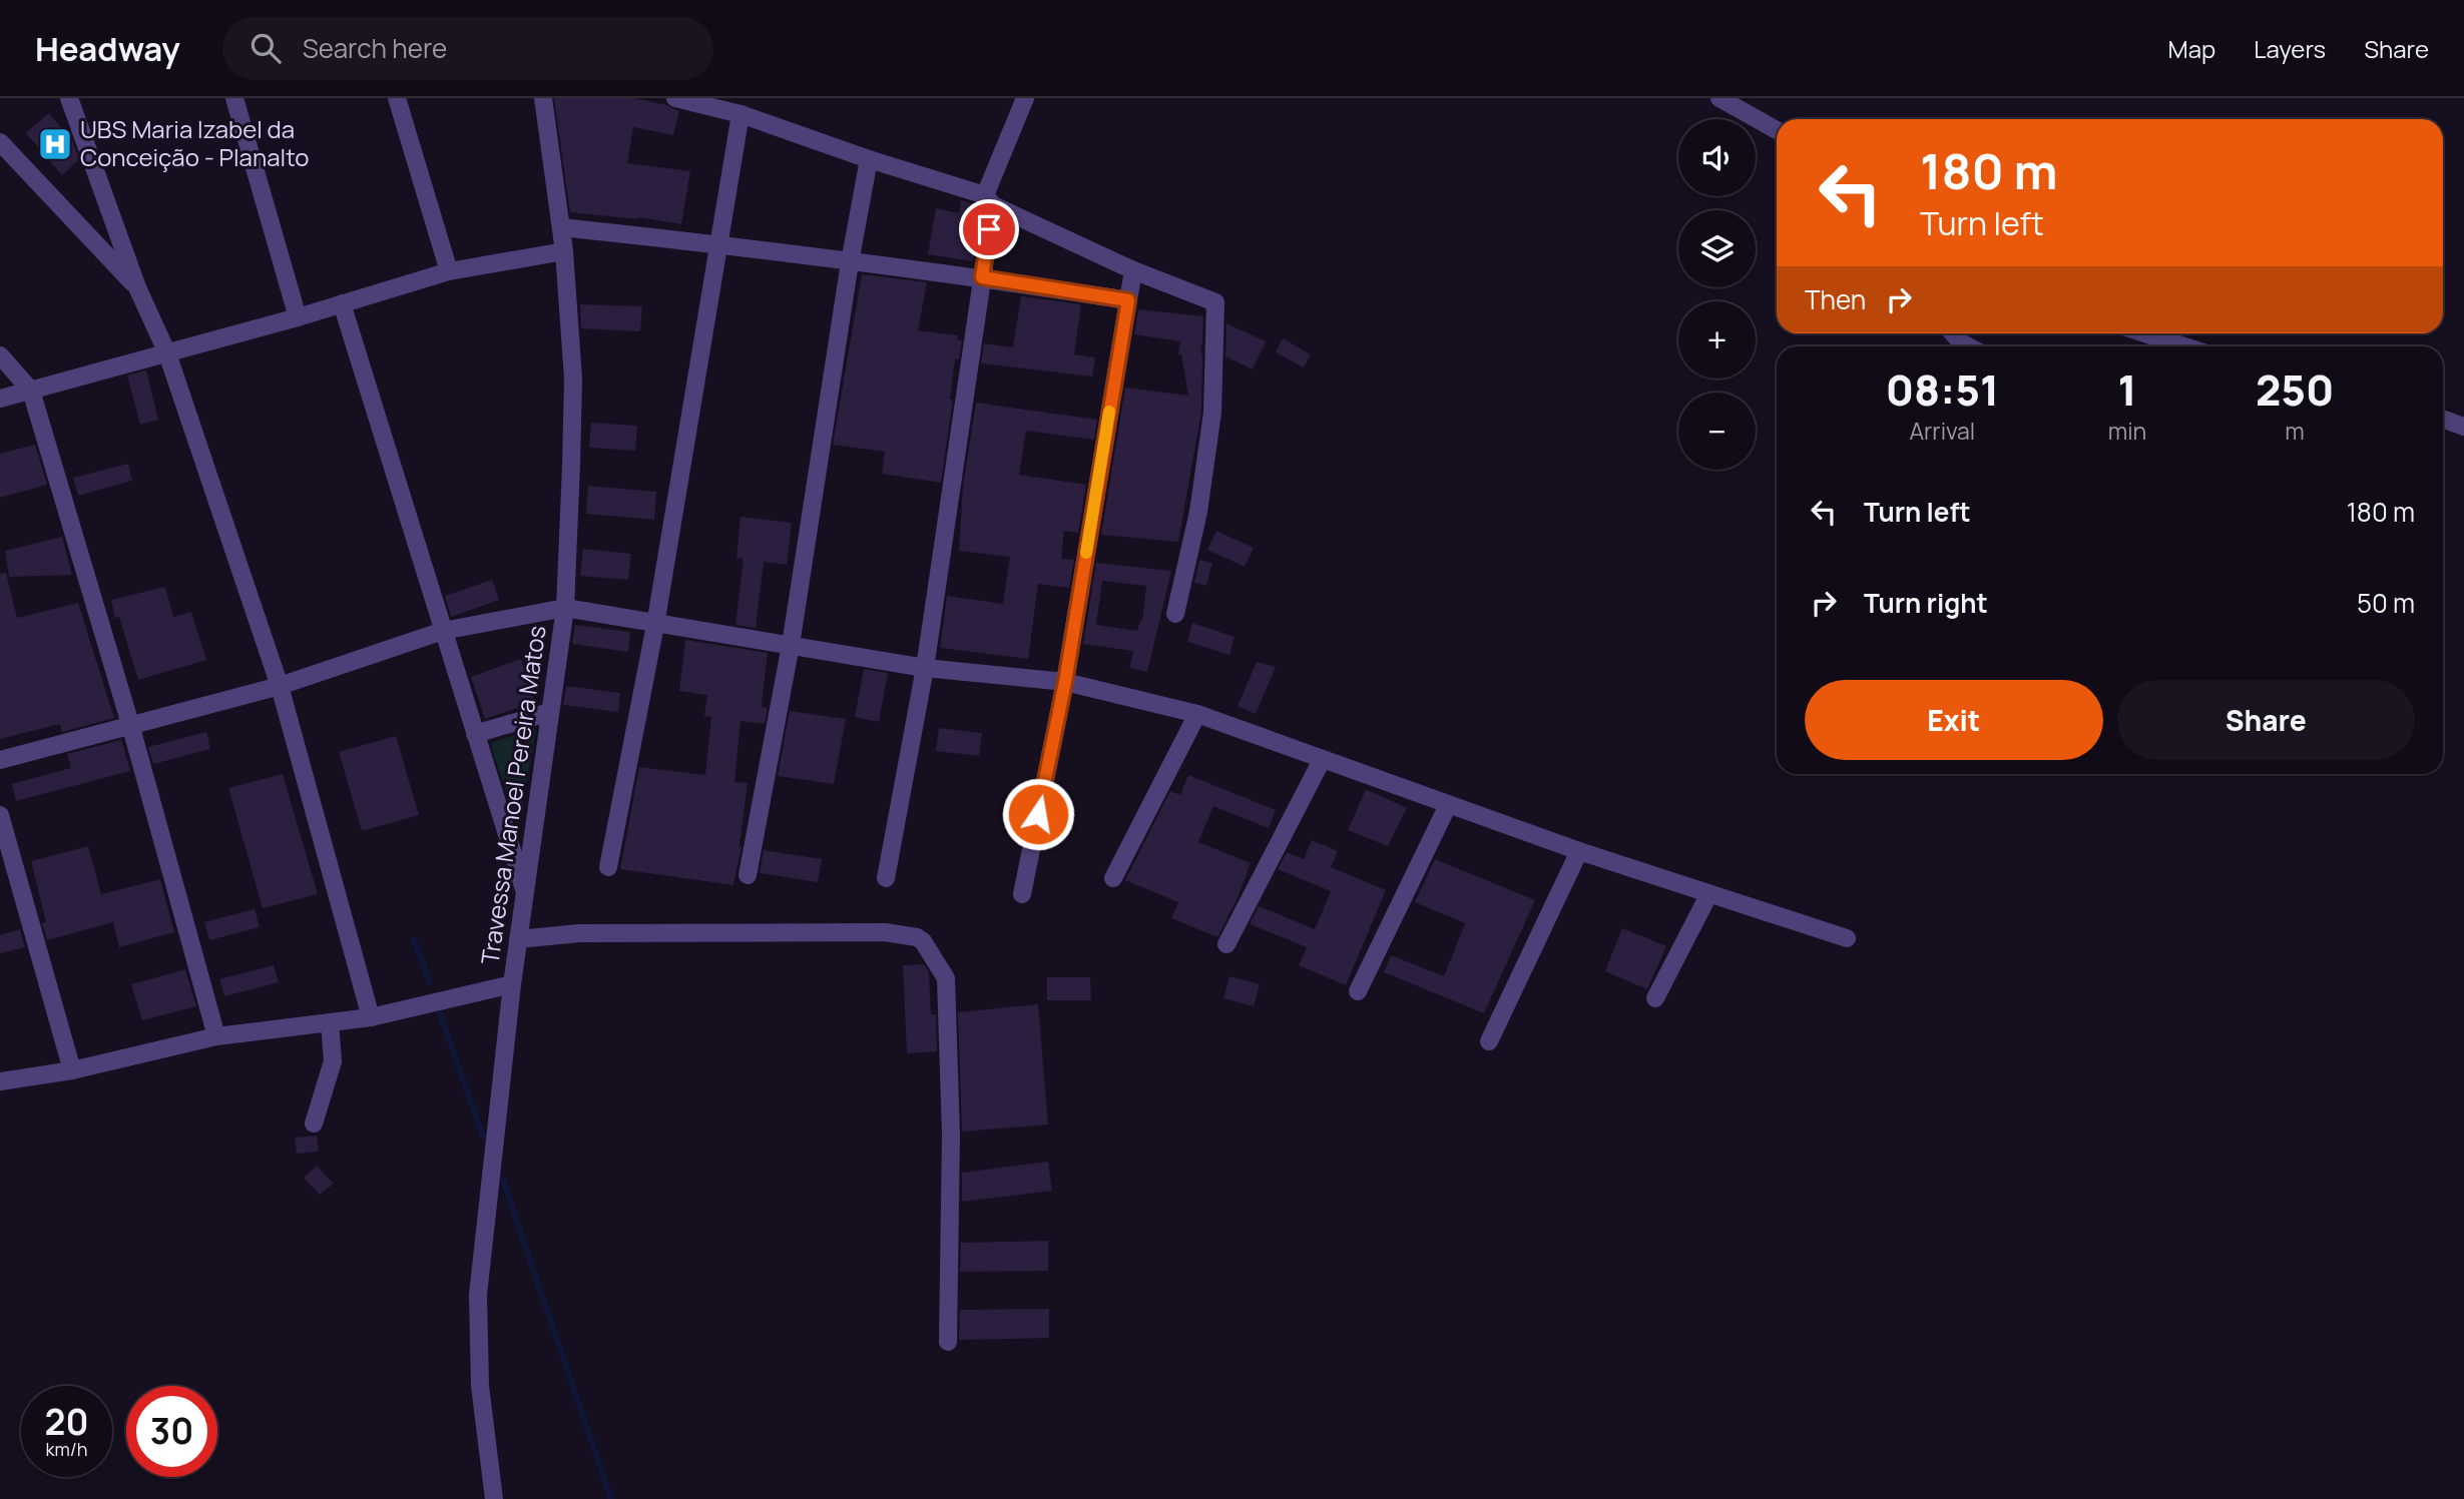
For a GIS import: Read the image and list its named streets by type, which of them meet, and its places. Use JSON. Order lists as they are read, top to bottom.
{
  "streets": {
    "street": ["Travessa Manoel Pereira Matos"]
  },
  "places": {
    "hospital": ["UBS Maria Izabel da Conceição - Planalto"]
  },
  "page": {
    "header": "Headway",
    "search": "Search here",
    "nav": ["Map", "Layers", "Share"],
    "map_buttons": ["+", "−"],
    "turn": ["180 m", "Turn left"],
    "then": "Then",
    "eta": [
      "08:51",
      "Arrival",
      "1",
      "min",
      "250",
      "m"
    ],
    "list": [
      {
        "name": "Turn left",
        "value": "180 m"
      },
      {
        "name": "Turn right",
        "value": "50 m"
      }
    ],
    "buttons": ["Exit", "Share"],
    "speed": "20 km/h",
    "limit": "30"
  }
}
